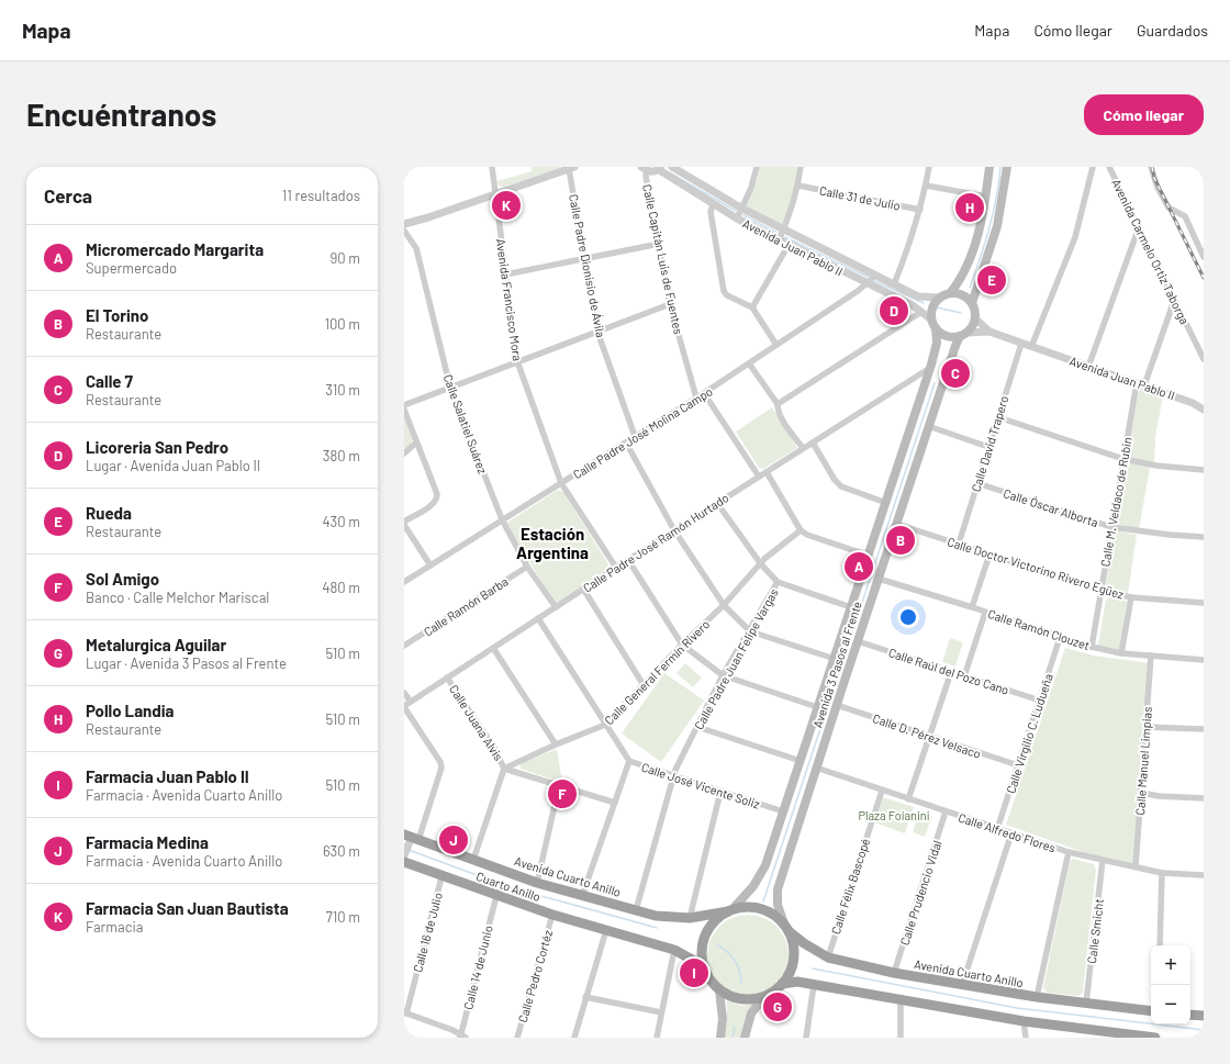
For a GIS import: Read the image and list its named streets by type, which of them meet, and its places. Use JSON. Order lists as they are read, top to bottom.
{
  "streets": {
    "highway": ["Avenida Cuarto Anillo", "Cuarto Anillo"],
    "main road": ["Avenida 3 Pasos al Frente"],
    "street": [
      "Calle 31 de Julio",
      "Avenida Juan Pablo II",
      "Avenida Carmelo Ortiz Taborga",
      "Calle Capitán Luis de Fuentes",
      "Calle Padre Dionisio de Ávila",
      "Avenida Francisco Mora",
      "Calle Salatiel Suárez",
      "Calle Padre José Molina Campo",
      "Calle David Trapero",
      "Calle M. Veldaco de Rubin",
      "Calle Óscar Alborta",
      "Calle Padre José Ramón Hurtado",
      "Calle Doctor Victorino Rivero Egüez",
      "Calle Ramón Barba",
      "Calle Ramón Clouzet",
      "Calle Padre Juan Felipe Vargas",
      "Calle Raúl del Pozo Cano",
      "Calle General Fermín Rivero",
      "Calle Juana Alvis",
      "Calle Virgilio C. Ludueña",
      "Calle D. Pérez Velsaco",
      "Calle Manuel Limpias",
      "Calle José Vicente Soliz",
      "Calle Alfredo Flores",
      "Calle Félix Bascopé",
      "Calle Prudencio Vidal",
      "Calle Smicht",
      "Calle 16 de Julio",
      "Calle 14 de Junio",
      "Calle Pedro Cortéz"
    ]
  },
  "crossings": [
    ["Avenida Juan Pablo II", "Calle Padre José Molina Campo"],
    ["Avenida Juan Pablo II", "Calle David Trapero"],
    ["Avenida Juan Pablo II", "Calle M. Veldaco de Rubin"],
    ["Avenida Juan Pablo II", "Avenida 3 Pasos al Frente"],
    ["Avenida Carmelo Ortiz Taborga", "Calle M. Veldaco de Rubin"],
    ["Calle Capitán Luis de Fuentes", "Calle Padre José Molina Campo"],
    ["Calle Padre Dionisio de Ávila", "Calle Padre José Molina Campo"],
    ["Avenida Francisco Mora", "Calle Padre José Molina Campo"],
    ["Avenida Francisco Mora", "Calle Padre José Ramón Hurtado"],
    ["Calle Salatiel Suárez", "Calle Padre José Molina Campo"],
    ["Calle Salatiel Suárez", "Calle Padre José Ramón Hurtado"],
    ["Calle Salatiel Suárez", "Calle Ramón Barba"],
    ["Calle David Trapero", "Calle Óscar Alborta"],
    ["Calle David Trapero", "Calle Doctor Victorino Rivero Egüez"],
    ["Calle M. Veldaco de Rubin", "Calle Óscar Alborta"],
    ["Calle M. Veldaco de Rubin", "Calle Doctor Victorino Rivero Egüez"],
    ["Calle M. Veldaco de Rubin", "Calle Ramón Clouzet"],
    ["Calle Padre José Ramón Hurtado", "Avenida 3 Pasos al Frente"],
    ["Calle Padre José Ramón Hurtado", "Calle Juana Alvis"],
    ["Calle Padre José Ramón Hurtado", "Calle José Vicente Soliz"],
    ["Calle Doctor Victorino Rivero Egüez", "Avenida 3 Pasos al Frente"],
    ["Calle Ramón Clouzet", "Avenida 3 Pasos al Frente"],
    ["Calle Ramón Clouzet", "Calle Virgilio C. Ludueña"],
    ["Calle Ramón Clouzet", "Calle Manuel Limpias"],
    ["Calle Padre Juan Felipe Vargas", "Calle José Vicente Soliz"],
    ["Calle Padre Juan Felipe Vargas", "Avenida Cuarto Anillo"],
    ["Avenida 3 Pasos al Frente", "Calle Raúl del Pozo Cano"],
    ["Avenida 3 Pasos al Frente", "Calle D. Pérez Velsaco"],
    ["Avenida 3 Pasos al Frente", "Calle José Vicente Soliz"],
    ["Avenida 3 Pasos al Frente", "Calle Alfredo Flores"],
    ["Avenida 3 Pasos al Frente", "Avenida Cuarto Anillo"],
    ["Calle Raúl del Pozo Cano", "Calle Virgilio C. Ludueña"],
    ["Calle General Fermín Rivero", "Calle Juana Alvis"],
    ["Calle General Fermín Rivero", "Calle José Vicente Soliz"],
    ["Calle Virgilio C. Ludueña", "Calle D. Pérez Velsaco"],
    ["Calle Virgilio C. Ludueña", "Calle Alfredo Flores"],
    ["Calle Manuel Limpias", "Calle Alfredo Flores"],
    ["Calle Alfredo Flores", "Calle Félix Bascopé"],
    ["Calle Alfredo Flores", "Calle Prudencio Vidal"],
    ["Calle Alfredo Flores", "Calle Smicht"],
    ["Avenida Cuarto Anillo", "Calle Félix Bascopé"],
    ["Avenida Cuarto Anillo", "Calle Prudencio Vidal"],
    ["Avenida Cuarto Anillo", "Calle Smicht"],
    ["Cuarto Anillo", "Calle 16 de Julio"],
    ["Cuarto Anillo", "Calle 14 de Junio"],
    ["Cuarto Anillo", "Calle Pedro Cortéz"]
  ],
  "districts": ["Estación Argentina"],
  "parks": ["Plaza Foianini"],
  "page": {
    "header": "Mapa",
    "nav": ["Mapa", "Cómo llegar", "Guardados"],
    "buttons": "Cómo llegar",
    "title": "Encuéntranos",
    "heading": ["Cerca", "11 resultados"],
    "pins": [
      "K",
      "H",
      "E",
      "D",
      "C",
      "B",
      "A",
      "F",
      "J",
      "I",
      "G"
    ],
    "list": [
      {
        "mark": "A",
        "name": "Micromercado Margarita",
        "note": "Supermercado",
        "value": "90 m"
      },
      {
        "mark": "B",
        "name": "El Torino",
        "note": "Restaurante",
        "value": "100 m"
      },
      {
        "mark": "C",
        "name": "Calle 7",
        "note": "Restaurante",
        "value": "310 m"
      },
      {
        "mark": "D",
        "name": "Licoreria San Pedro",
        "note": "Lugar · Avenida Juan Pablo II",
        "value": "380 m"
      },
      {
        "mark": "E",
        "name": "Rueda",
        "note": "Restaurante",
        "value": "430 m"
      },
      {
        "mark": "F",
        "name": "Sol Amigo",
        "note": "Banco · Calle Melchor Mariscal",
        "value": "480 m"
      },
      {
        "mark": "G",
        "name": "Metalurgica Aguilar",
        "note": "Lugar · Avenida 3 Pasos al Frente",
        "value": "510 m"
      },
      {
        "mark": "H",
        "name": "Pollo Landia",
        "note": "Restaurante",
        "value": "510 m"
      },
      {
        "mark": "I",
        "name": "Farmacia Juan Pablo II",
        "note": "Farmacia · Avenida Cuarto Anillo",
        "value": "510 m"
      },
      {
        "mark": "J",
        "name": "Farmacia Medina",
        "note": "Farmacia · Avenida Cuarto Anillo",
        "value": "630 m"
      },
      {
        "mark": "K",
        "name": "Farmacia San Juan Bautista",
        "note": "Farmacia",
        "value": "710 m"
      }
    ],
    "map_buttons": ["+", "−"]
  }
}
